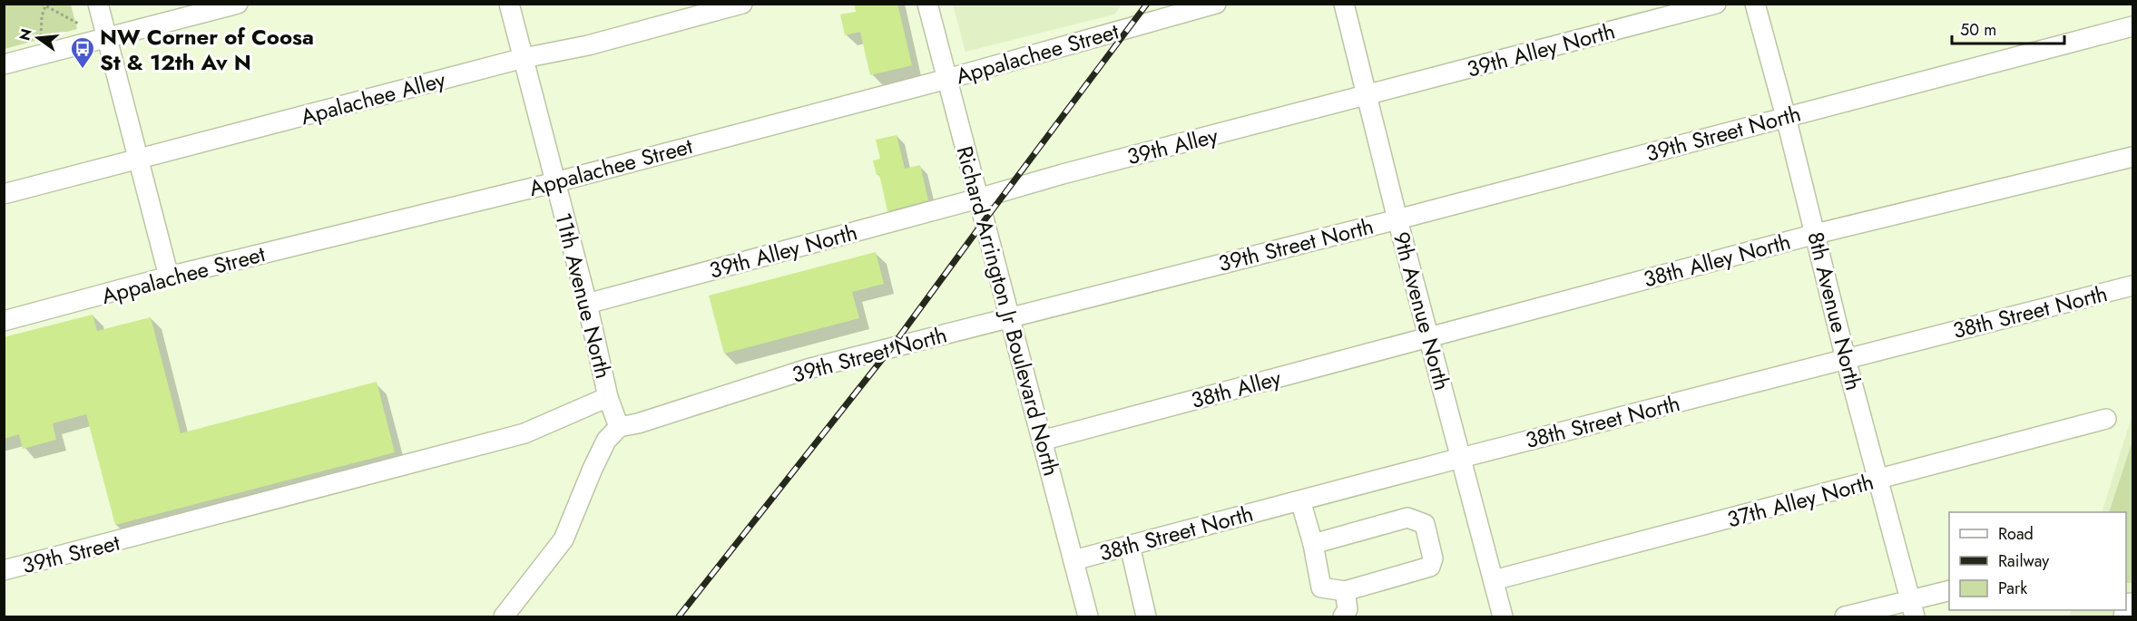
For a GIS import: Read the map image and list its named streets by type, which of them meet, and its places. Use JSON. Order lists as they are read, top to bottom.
{
  "streets": {
    "street": [
      "39th Alley North",
      "Appalachee Street",
      "Apalachee Alley",
      "39th Street North",
      "39th Alley",
      "38th Alley North",
      "11th Avenue North",
      "Richard Arrington Jr Boulevard North",
      "9th Avenue North",
      "8th Avenue North",
      "38th Street North",
      "38th Alley",
      "37th Alley North",
      "39th Street"
    ]
  },
  "crossings": [
    ["39th Alley North", "39th Alley"],
    ["39th Alley North", "11th Avenue North"],
    ["39th Alley North", "Richard Arrington Jr Boulevard North"],
    ["39th Alley North", "9th Avenue North"],
    ["Appalachee Street", "11th Avenue North"],
    ["Appalachee Street", "Richard Arrington Jr Boulevard North"],
    ["Apalachee Alley", "11th Avenue North"],
    ["39th Street North", "11th Avenue North"],
    ["39th Street North", "Richard Arrington Jr Boulevard North"],
    ["39th Street North", "9th Avenue North"],
    ["39th Street North", "8th Avenue North"],
    ["39th Alley", "Richard Arrington Jr Boulevard North"],
    ["39th Alley", "9th Avenue North"],
    ["38th Alley North", "9th Avenue North"],
    ["38th Alley North", "8th Avenue North"],
    ["38th Alley North", "38th Alley"],
    ["11th Avenue North", "39th Street"],
    ["Richard Arrington Jr Boulevard North", "38th Street North"],
    ["Richard Arrington Jr Boulevard North", "38th Alley"],
    ["9th Avenue North", "38th Street North"],
    ["9th Avenue North", "38th Alley"],
    ["9th Avenue North", "37th Alley North"],
    ["8th Avenue North", "38th Street North"],
    ["8th Avenue North", "37th Alley North"]
  ],
  "places": {
    "bus stop": ["NW Corner of Coosa St & 12th Av N"]
  },
  "legend": ["Road", "Railway", "Park"],
  "scale_bar": "50 m",
  "north": "left"
}
